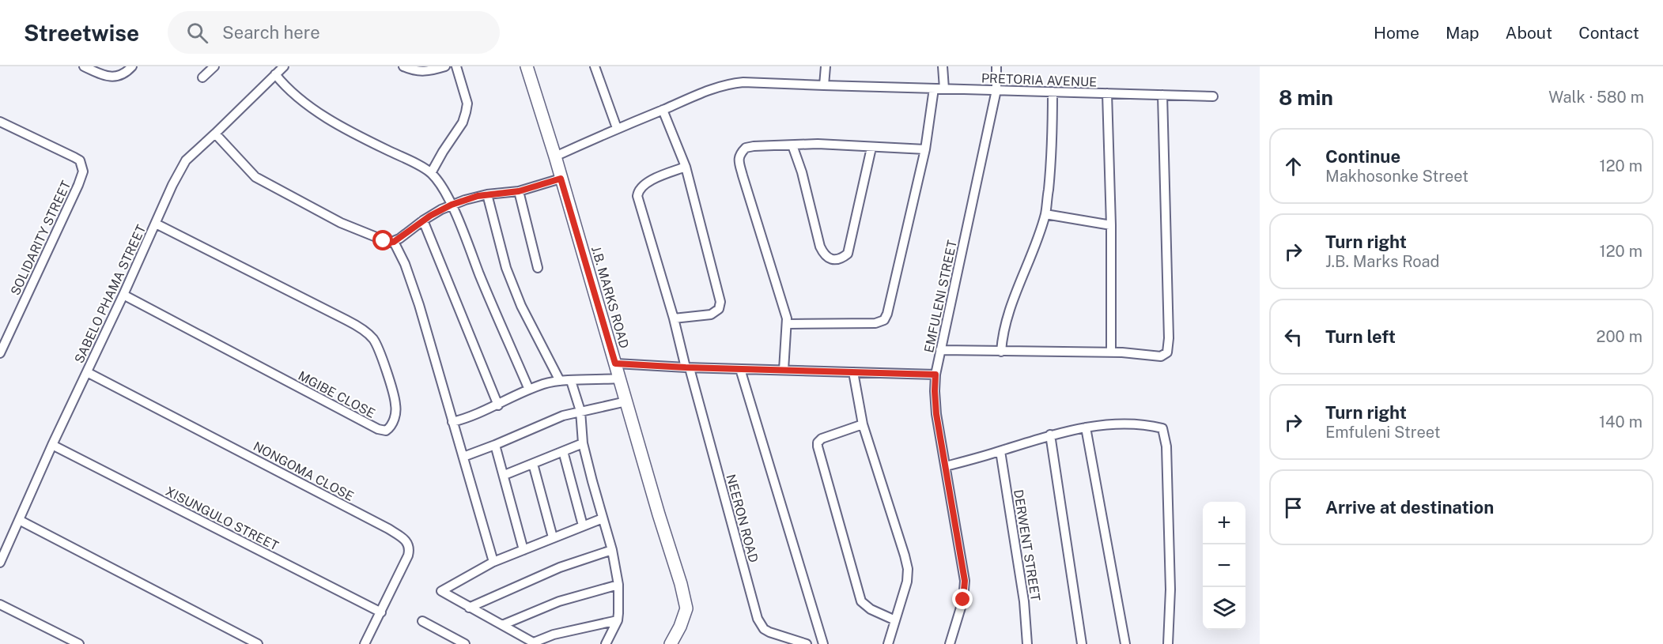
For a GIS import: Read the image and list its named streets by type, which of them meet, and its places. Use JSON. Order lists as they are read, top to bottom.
{
  "streets": {
    "street": [
      "PRETORIA AVENUE",
      "SOLIDARITY STREET",
      "SABELO PHAMA STREET",
      "EMFULENI STREET",
      "J.B. MARKS ROAD",
      "MGIBE CLOSE",
      "NONGOMA CLOSE",
      "XISUNGULO STREET",
      "NEERON ROAD",
      "DERWENT STREET"
    ]
  },
  "crossings": [
    ["PRETORIA AVENUE", "EMFULENI STREET"],
    ["PRETORIA AVENUE", "J.B. MARKS ROAD"],
    ["SABELO PHAMA STREET", "MGIBE CLOSE"],
    ["SABELO PHAMA STREET", "NONGOMA CLOSE"],
    ["SABELO PHAMA STREET", "XISUNGULO STREET"],
    ["NONGOMA CLOSE", "XISUNGULO STREET"]
  ],
  "page": {
    "header": "Streetwise",
    "search": "Search here",
    "nav": [
      "Home",
      "Map",
      "About",
      "Contact"
    ],
    "heading": ["8 min", "Walk · 580 m"],
    "list": [
      ["Continue", "Makhosonke Street", "120 m"],
      ["Turn right", "J.B. Marks Road", "120 m"],
      ["Turn left", "200 m"],
      ["Turn right", "Emfuleni Street", "140 m"],
      "Arrive at destination"
    ],
    "map_buttons": ["+", "−"]
  }
}
